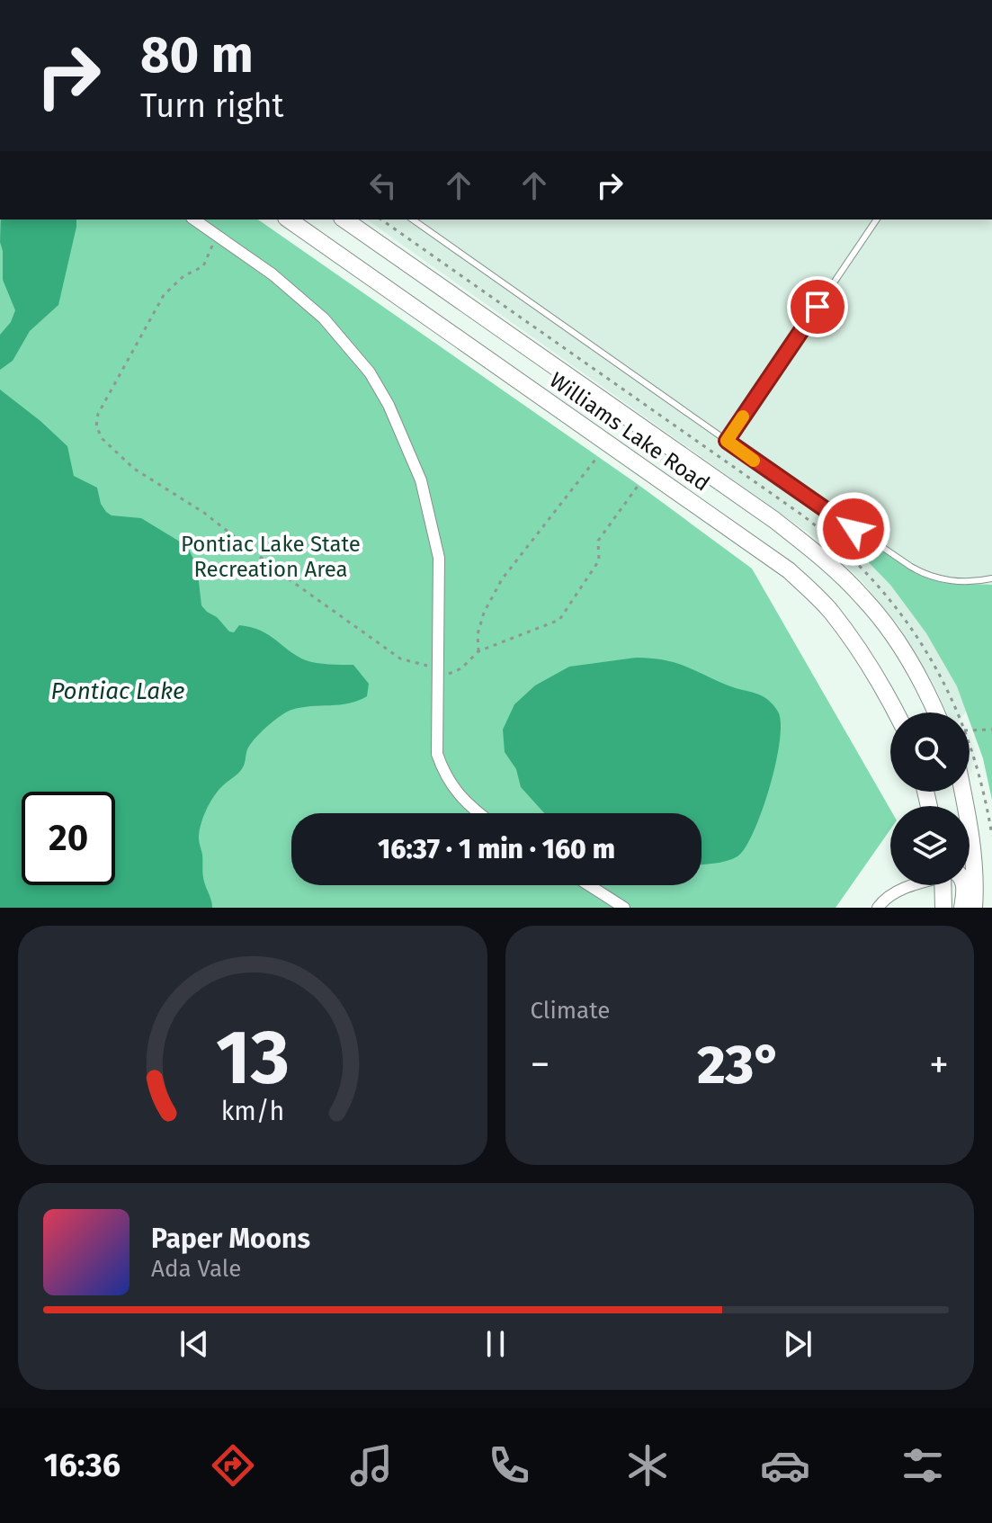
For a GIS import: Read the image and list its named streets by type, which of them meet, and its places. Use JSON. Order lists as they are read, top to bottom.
{
  "streets": {
    "main road": ["Williams Lake Road"]
  },
  "water": ["Pontiac Lake"],
  "parks": ["Pontiac Lake State Recreation Area"],
  "page": {
    "turn": ["80 m", "Turn right"],
    "limit": "20",
    "trip": "16:37 · 1 min · 160 m",
    "tile": "Climate",
    "heat": ["−", "23°", "+"],
    "song": ["Paper Moons", "Ada Vale"],
    "tabs": "16:36",
    "gauge": ["13", "km/h"]
  }
}
